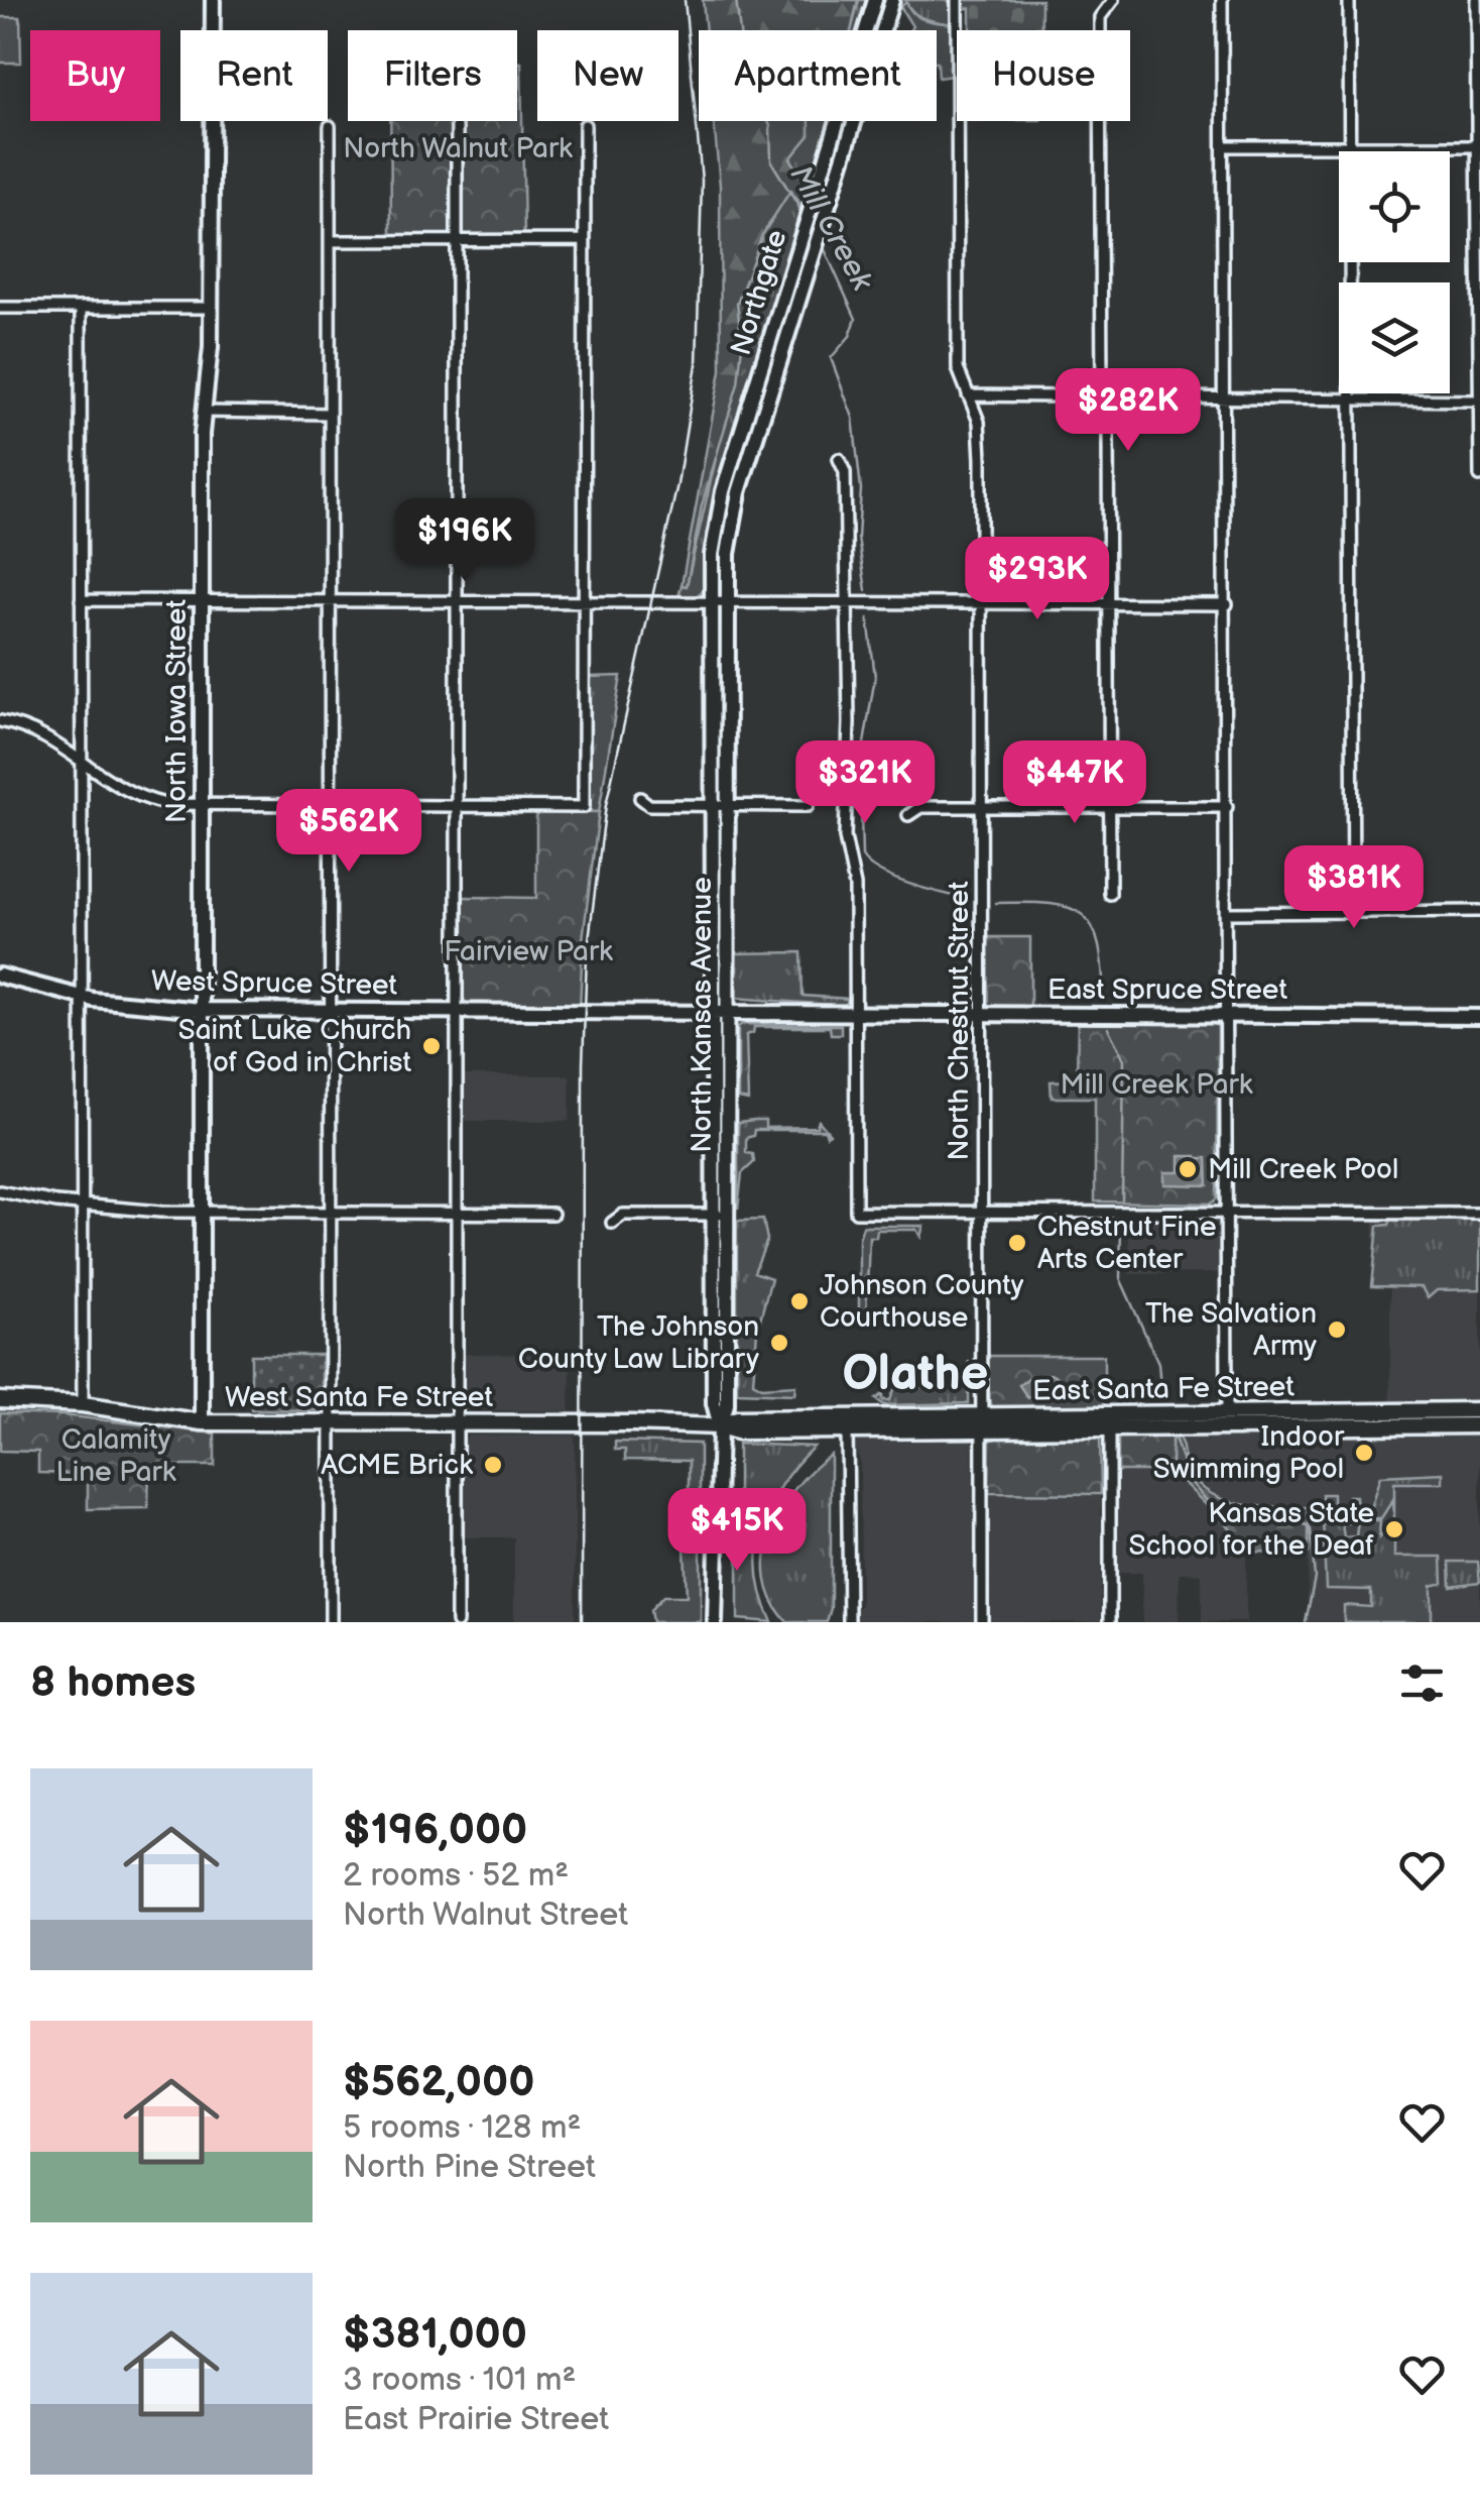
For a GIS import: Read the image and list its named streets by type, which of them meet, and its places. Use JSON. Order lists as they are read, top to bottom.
{
  "streets": {
    "main road": [
      "Northgate",
      "North Iowa Street",
      "West Spruce Street",
      "East Spruce Street",
      "North Kansas Avenue",
      "East Santa Fe Street",
      "West Santa Fe Street"
    ],
    "street": ["North Chestnut Street"]
  },
  "crossings": [
    ["Northgate", "North Kansas Avenue"],
    ["North Iowa Street", "West Spruce Street"],
    ["North Iowa Street", "West Santa Fe Street"],
    ["West Spruce Street", "East Spruce Street"],
    ["West Spruce Street", "North Kansas Avenue"],
    ["East Spruce Street", "North Chestnut Street"],
    ["North Kansas Avenue", "West Santa Fe Street"],
    ["North Chestnut Street", "East Santa Fe Street"],
    ["East Santa Fe Street", "West Santa Fe Street"]
  ],
  "districts": ["Olathe"],
  "water": ["Mill Creek"],
  "parks": [
    "North Walnut Park",
    "Fairview Park",
    "Mill Creek Park",
    "Calamity Line Park"
  ],
  "places": [
    "Saint Luke Church of God in Christ",
    "Mill Creek Pool",
    "Chestnut Fine Arts Center",
    "Johnson County Courthouse",
    "The Salvation Army",
    "The Johnson County Law Library",
    "Indoor Swimming Pool",
    "ACME Brick",
    "Kansas State School for the Deaf"
  ],
  "page": {
    "chip": [
      "Buy",
      "Rent",
      "Filters",
      "New",
      "Apartment",
      "House"
    ],
    "price": [
      "$282K",
      "$196K",
      "$293K",
      "$321K",
      "$447K",
      "$562K",
      "$381K",
      "$415K"
    ],
    "heading": "8 homes",
    "list": [
      {
        "name": "$196,000",
        "note": "2 rooms · 52 m² · North Walnut Street"
      },
      {
        "name": "$562,000",
        "note": "5 rooms · 128 m² · North Pine Street"
      },
      {
        "name": "$381,000",
        "note": "3 rooms · 101 m² · East Prairie Street"
      }
    ]
  }
}
